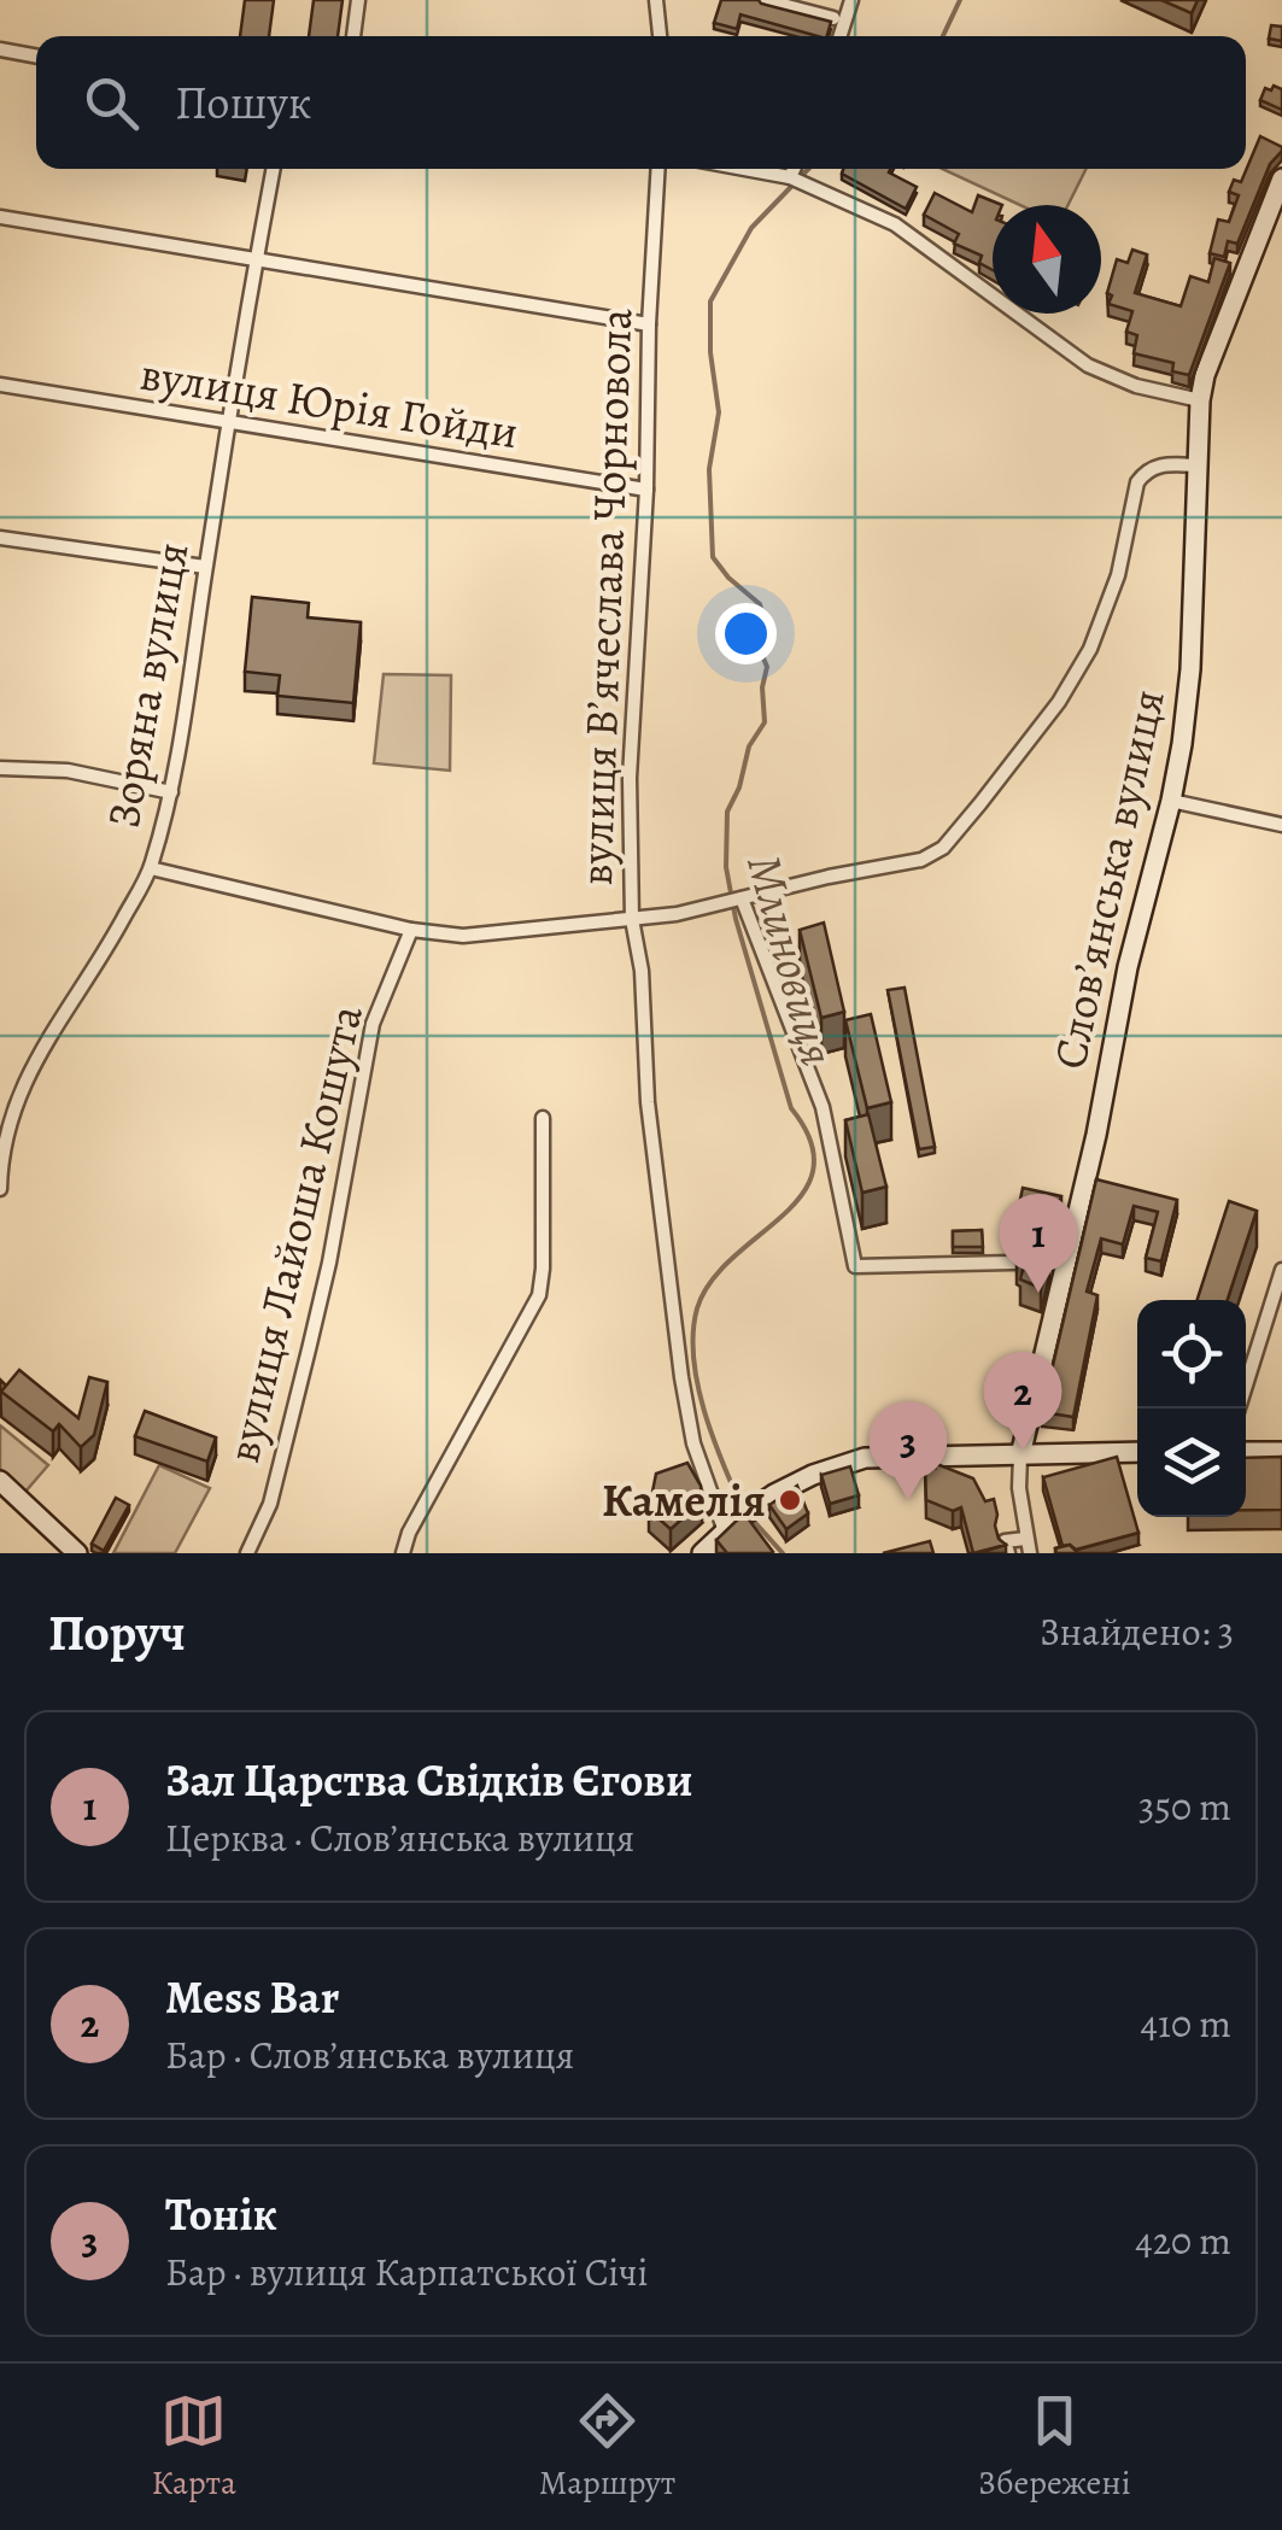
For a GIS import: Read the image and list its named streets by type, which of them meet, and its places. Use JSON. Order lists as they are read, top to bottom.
{
  "streets": {
    "street": [
      "вулиця Юрія Гойди",
      "вулиця Вʼячеслава Чорновола",
      "Зоряна вулиця",
      "Словʼянська вулиця",
      "вулиця Лайоша Кошута"
    ]
  },
  "crossings": [
    ["вулиця Юрія Гойди", "вулиця Вʼячеслава Чорновола"],
    ["вулиця Юрія Гойди", "Зоряна вулиця"]
  ],
  "water": ["Млиновиця"],
  "places": ["Камелія"],
  "north": "top",
  "page": {
    "search": "Пошук",
    "pins": ["1", "2", "3"],
    "heading": ["Поруч", "Знайдено: 3"],
    "list": [
      {
        "mark": "1",
        "name": "Зал Царства Свідків Єгови",
        "note": "Церква · Словʼянська вулиця",
        "value": "350 m"
      },
      {
        "mark": "2",
        "name": "Mess Bar",
        "note": "Бар · Словʼянська вулиця",
        "value": "410 m"
      },
      {
        "mark": "3",
        "name": "Тонік",
        "note": "Бар · вулиця Карпатської Січі",
        "value": "420 m"
      }
    ],
    "nav": ["Карта", "Маршрут", "Збережені"]
  }
}
